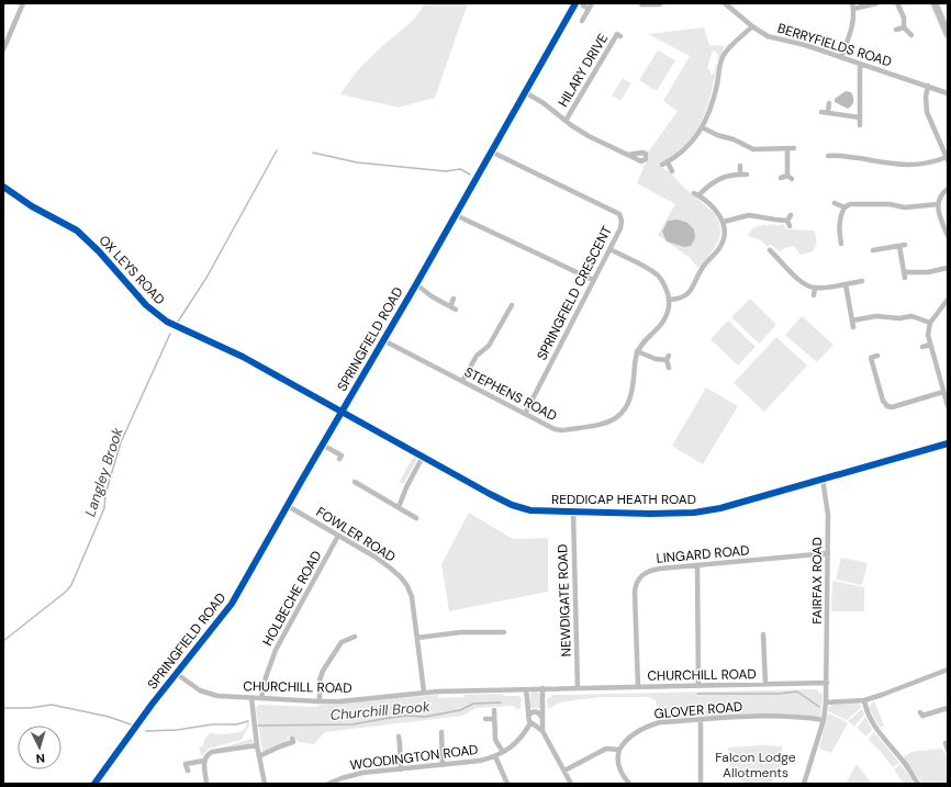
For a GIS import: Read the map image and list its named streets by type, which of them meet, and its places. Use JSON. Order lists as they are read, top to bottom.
{
  "streets": {
    "street": [
      "BERRYFIELDS ROAD",
      "HILARY DRIVE",
      "OX LEYS ROAD",
      "SPRINGFIELD CRESCENT",
      "SPRINGFIELD ROAD",
      "STEPHENS ROAD",
      "REDDICAP HEATH ROAD",
      "FOWLER ROAD",
      "LINGARD ROAD",
      "FAIRFAX ROAD",
      "HOLBECHE ROAD",
      "NEWDIGATE ROAD",
      "CHURCHILL ROAD",
      "GLOVER ROAD",
      "WOODINGTON ROAD"
    ]
  },
  "crossings": [
    ["OX LEYS ROAD", "SPRINGFIELD ROAD"],
    ["OX LEYS ROAD", "REDDICAP HEATH ROAD"],
    ["SPRINGFIELD CRESCENT", "SPRINGFIELD ROAD"],
    ["SPRINGFIELD CRESCENT", "STEPHENS ROAD"],
    ["SPRINGFIELD ROAD", "STEPHENS ROAD"],
    ["SPRINGFIELD ROAD", "REDDICAP HEATH ROAD"],
    ["SPRINGFIELD ROAD", "FOWLER ROAD"],
    ["SPRINGFIELD ROAD", "CHURCHILL ROAD"],
    ["REDDICAP HEATH ROAD", "FAIRFAX ROAD"],
    ["REDDICAP HEATH ROAD", "NEWDIGATE ROAD"],
    ["FOWLER ROAD", "HOLBECHE ROAD"],
    ["FOWLER ROAD", "CHURCHILL ROAD"],
    ["LINGARD ROAD", "FAIRFAX ROAD"],
    ["LINGARD ROAD", "CHURCHILL ROAD"],
    ["FAIRFAX ROAD", "CHURCHILL ROAD"],
    ["FAIRFAX ROAD", "GLOVER ROAD"],
    ["HOLBECHE ROAD", "CHURCHILL ROAD"],
    ["NEWDIGATE ROAD", "CHURCHILL ROAD"]
  ],
  "water": ["Langley Brook", "Churchill Brook"],
  "parks": ["Falcon Lodge Allotments"],
  "north": "bottom"
}
